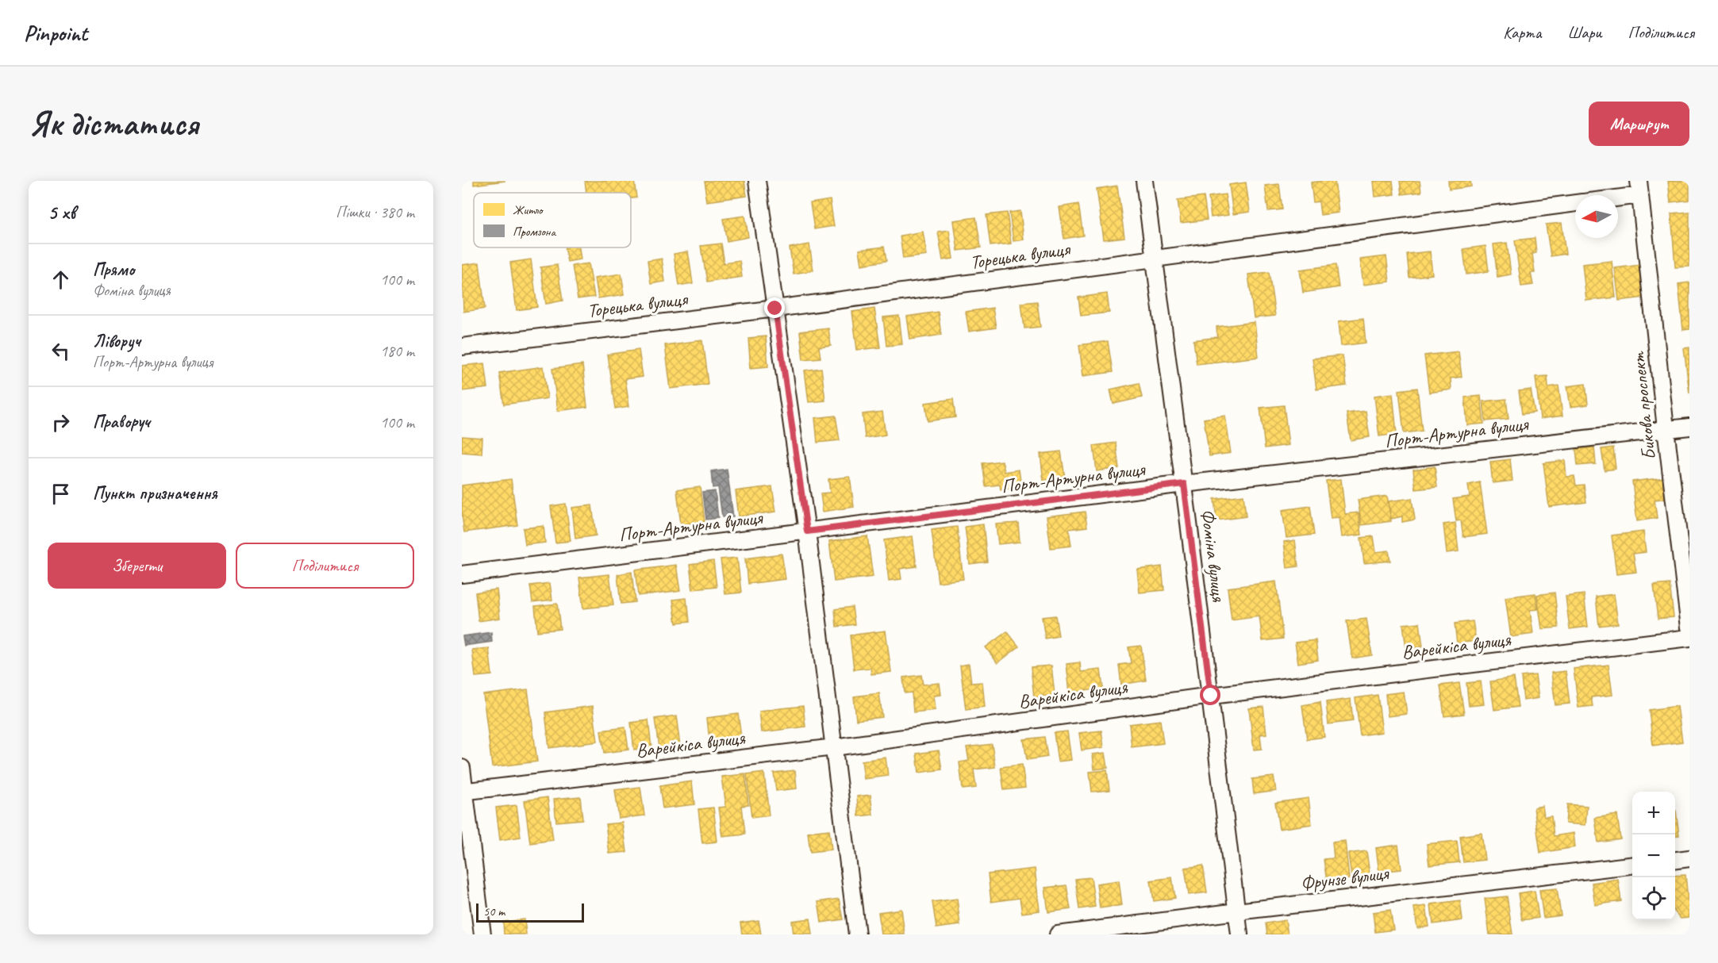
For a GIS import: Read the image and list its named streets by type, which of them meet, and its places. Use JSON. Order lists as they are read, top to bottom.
{
  "streets": {
    "street": [
      "Торецька вулиця",
      "Бикова проспект",
      "Порт-Артурна вулиця",
      "Фоміна вулиця",
      "Варейкіса вулиця",
      "Фрунзе вулиця"
    ]
  },
  "crossings": [
    ["Торецька вулиця", "Бикова проспект"],
    ["Торецька вулиця", "Фоміна вулиця"],
    ["Бикова проспект", "Порт-Артурна вулиця"],
    ["Порт-Артурна вулиця", "Фоміна вулиця"],
    ["Фоміна вулиця", "Варейкіса вулиця"],
    ["Фоміна вулиця", "Фрунзе вулиця"]
  ],
  "legend": ["Житло", "Промзона"],
  "scale_bar": "50 m",
  "north": "left",
  "page": {
    "header": "Pinpoint",
    "nav": ["Карта", "Шари", "Поділитися"],
    "buttons": [
      "Маршрут",
      ["Зберегти", "Поділитися"]
    ],
    "title": "Як дістатися",
    "heading": ["5 хв", "Пішки · 380 m"],
    "list": [
      ["Прямо", "Фоміна вулиця", "100 m"],
      ["Ліворуч", "Порт-Артурна вулиця", "180 m"],
      ["Праворуч", "100 m"],
      "Пункт призначення"
    ],
    "map_buttons": ["+", "−"],
    "scale": "50 m"
  }
}
